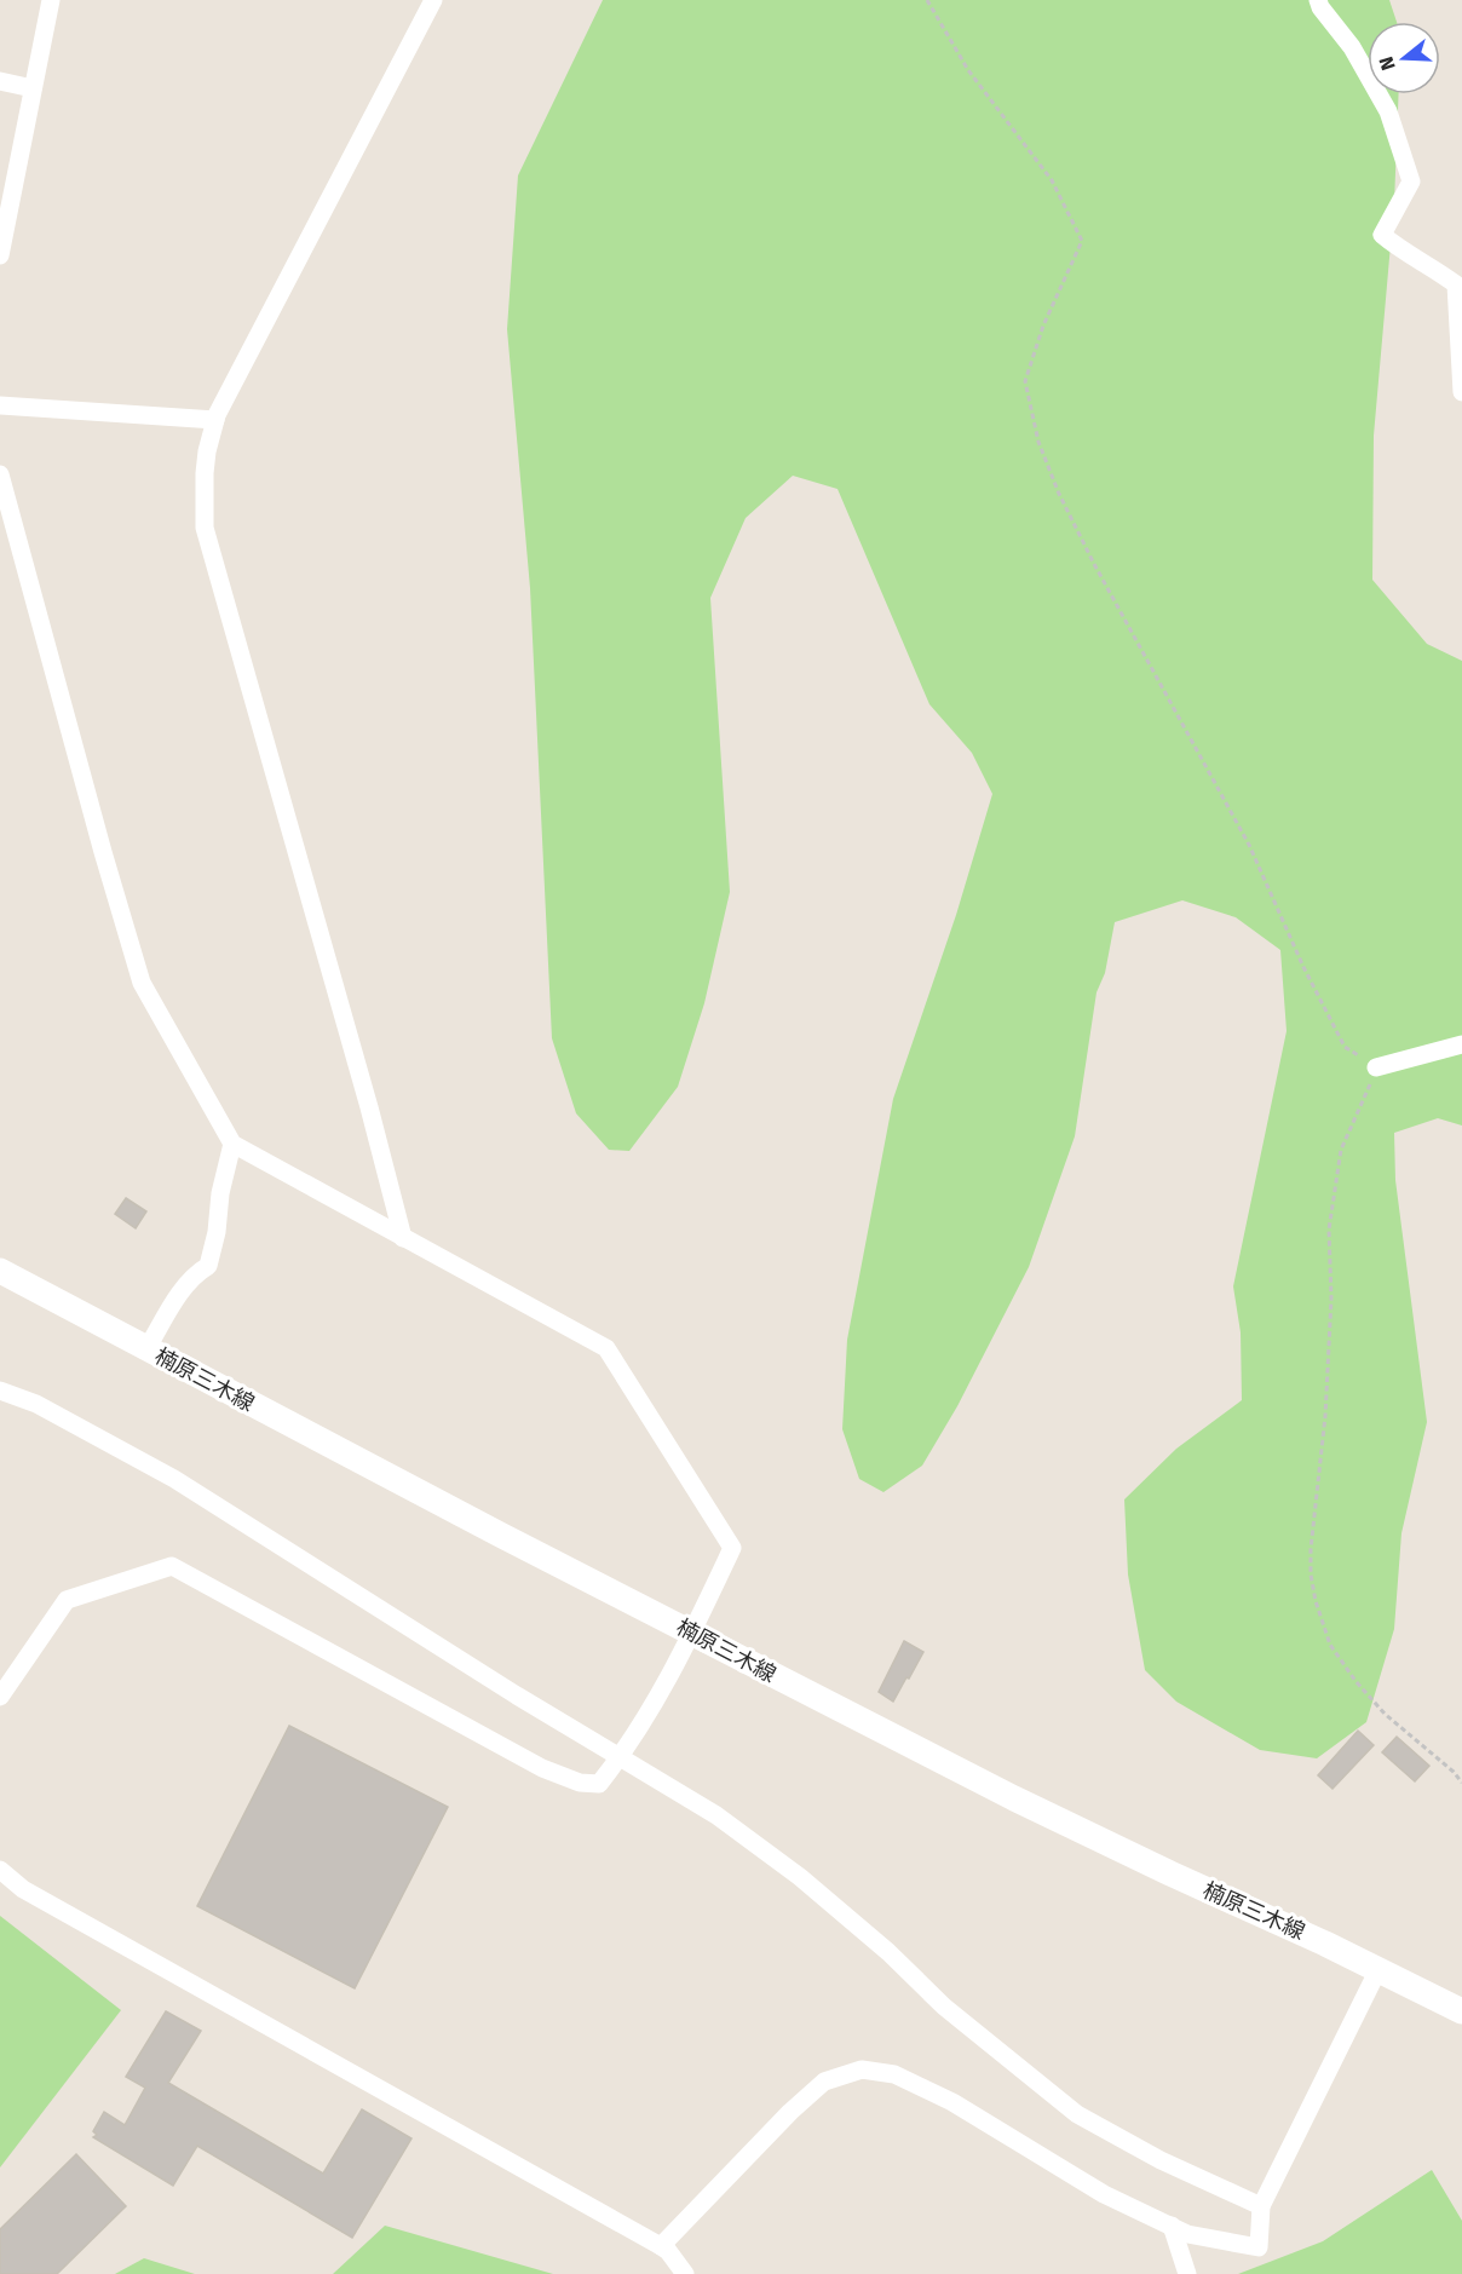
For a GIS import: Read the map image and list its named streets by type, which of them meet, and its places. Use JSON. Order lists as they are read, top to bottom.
{
  "streets": {
    "main road": ["楠原三木線"]
  },
  "north": "left"
}
